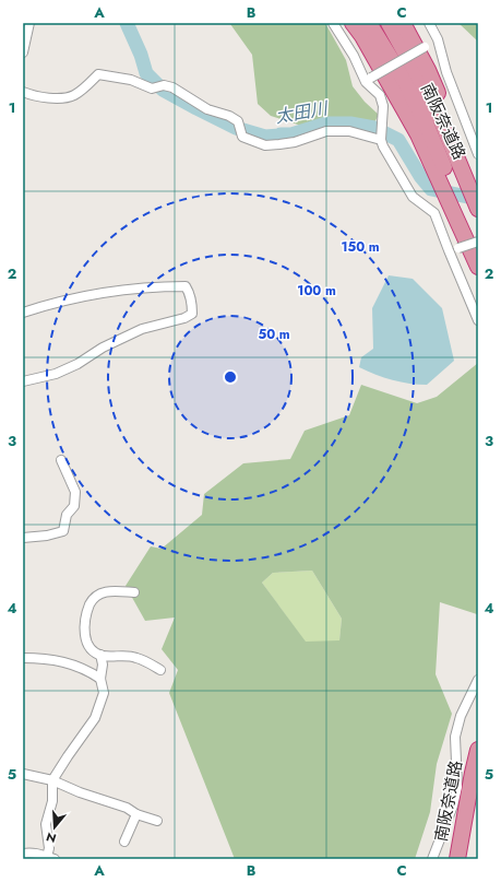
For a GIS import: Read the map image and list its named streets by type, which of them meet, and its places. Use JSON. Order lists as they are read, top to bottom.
{
  "streets": {
    "highway": ["南阪奈道路"]
  },
  "water": ["太田川"],
  "north": "bottom",
  "grid": {
    "columns": ["A", "B", "C"],
    "rows": [
      "1",
      "2",
      "3",
      "4",
      "5"
    ]
  },
  "rings": ["150 m", "100 m", "50 m"]
}
